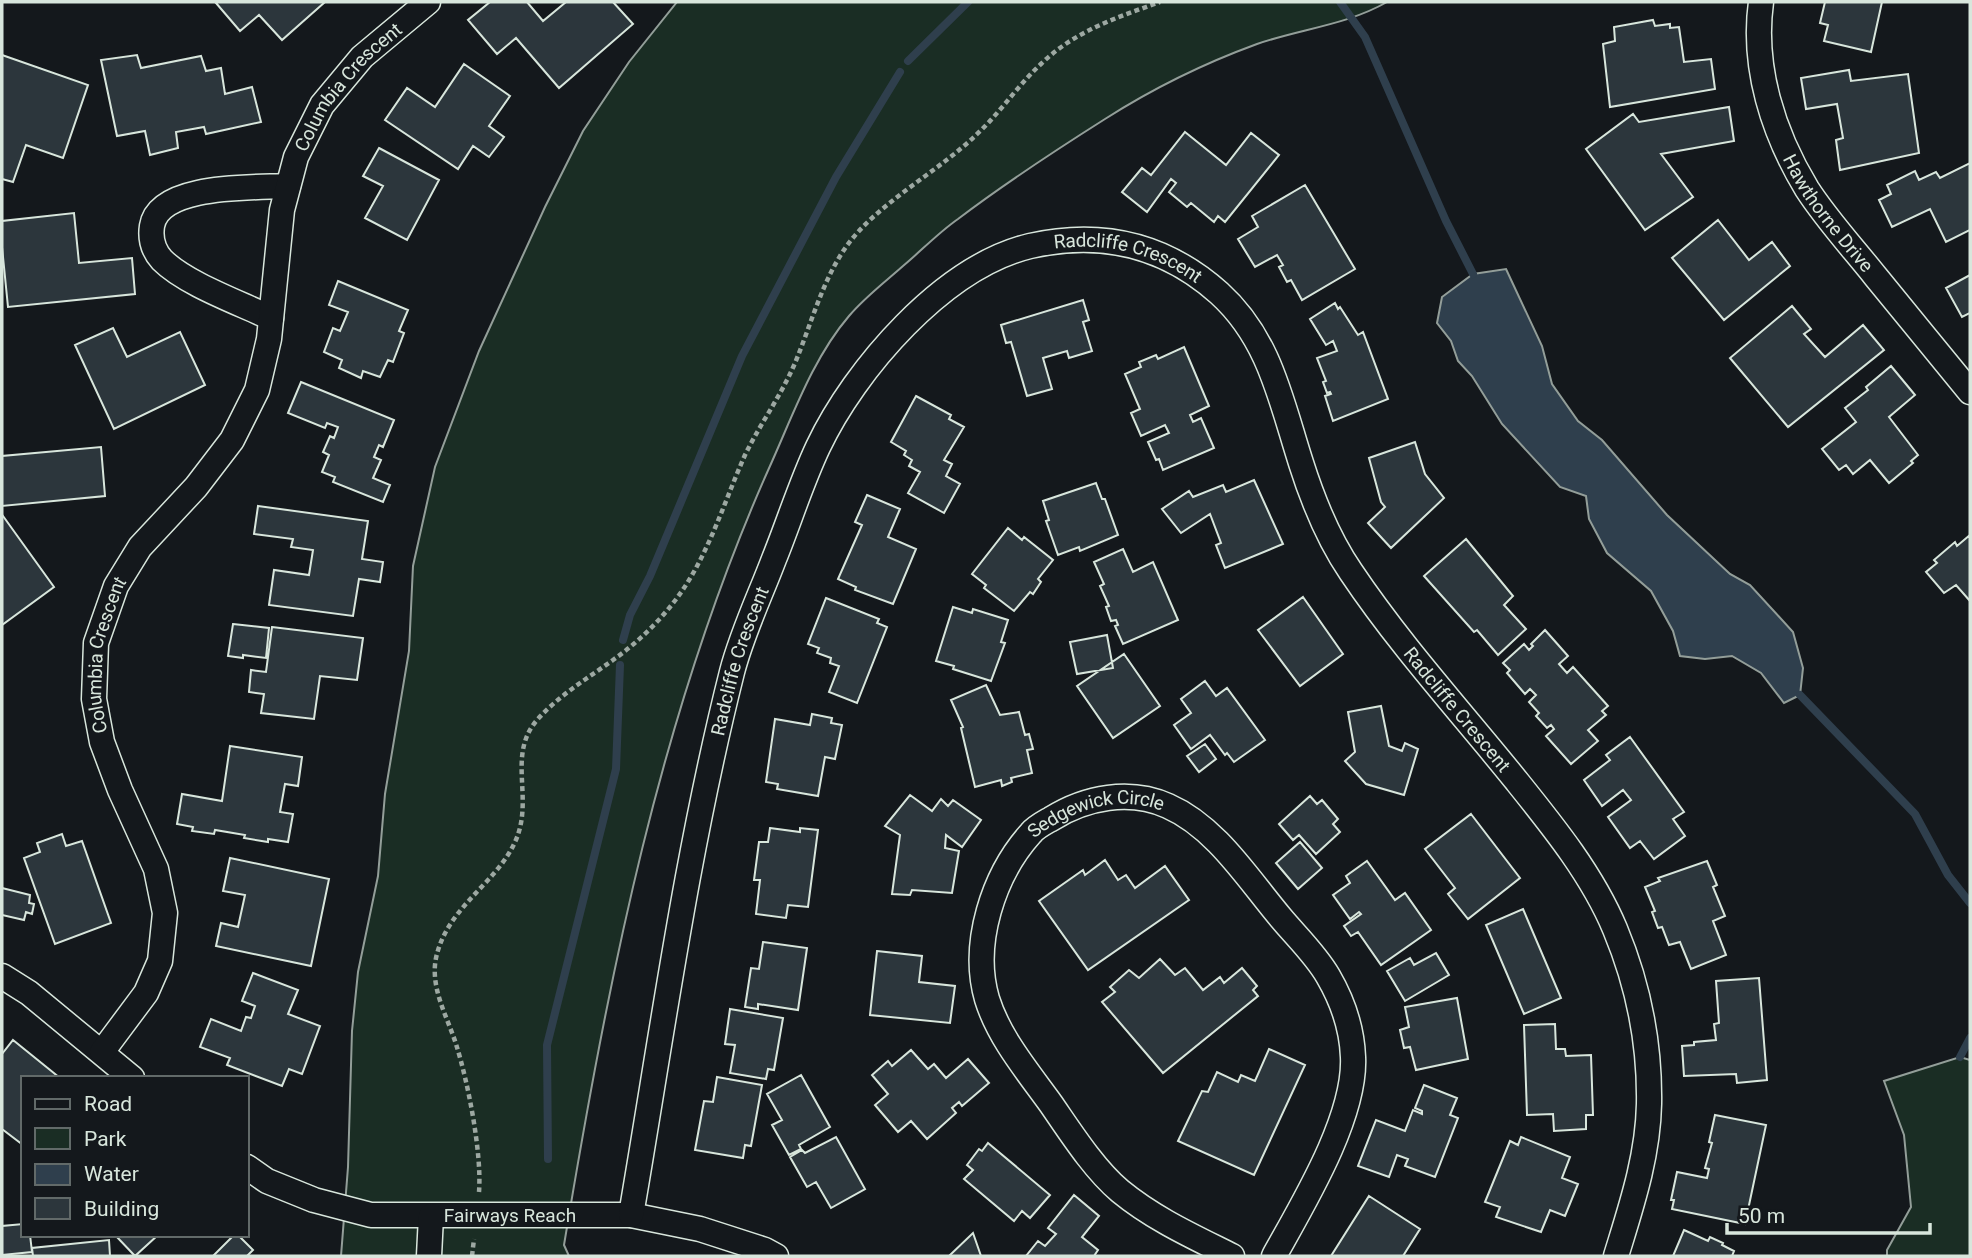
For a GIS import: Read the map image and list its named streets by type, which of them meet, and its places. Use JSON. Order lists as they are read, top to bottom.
{
  "streets": {
    "street": [
      "Columbia Crescent",
      "Hawthorne Drive",
      "Radcliffe Crescent",
      "Sedgewick Circle",
      "Fairways Reach"
    ]
  },
  "crossings": [
    ["Radcliffe Crescent", "Fairways Reach"]
  ],
  "legend": [
    "Road",
    "Park",
    "Water",
    "Building"
  ],
  "scale_bar": "50 m"
}
